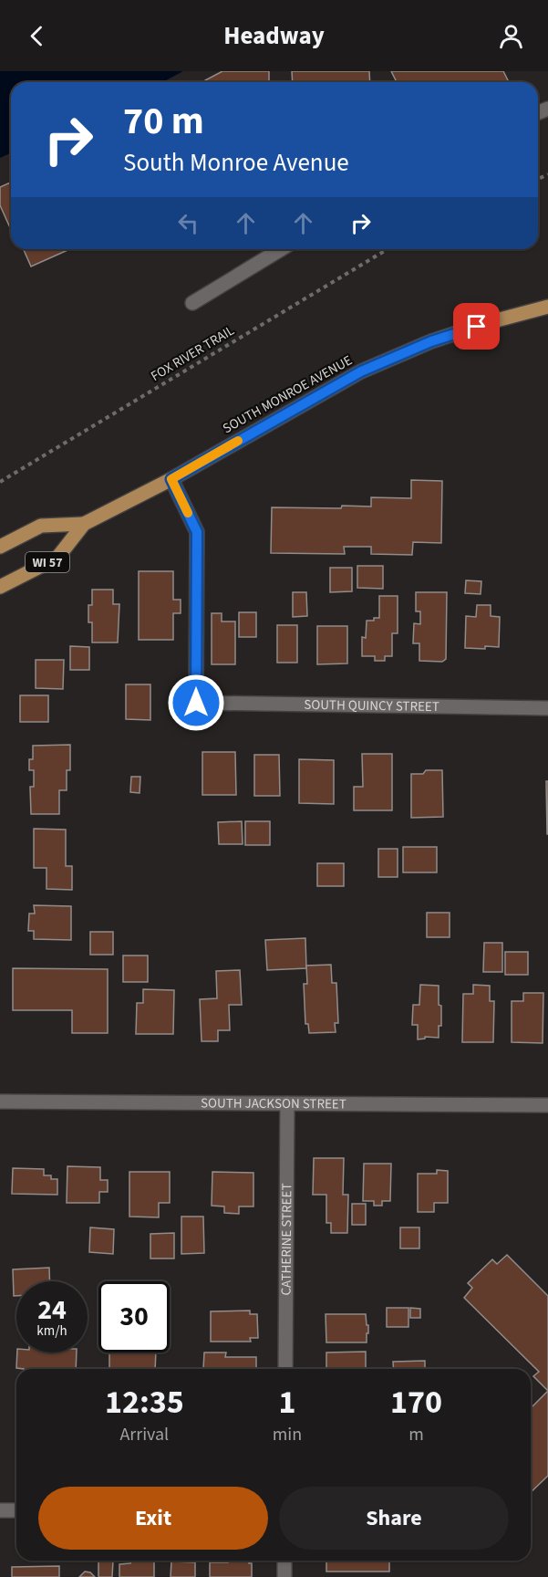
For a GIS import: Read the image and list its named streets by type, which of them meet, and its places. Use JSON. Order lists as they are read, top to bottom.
{
  "streets": {
    "main road": ["SOUTH MONROE AVENUE", "WI 57"],
    "street": ["SOUTH QUINCY STREET", "SOUTH JACKSON STREET", "CATHERINE STREET"],
    "path": ["FOX RIVER TRAIL"]
  },
  "crossings": [
    ["SOUTH MONROE AVENUE", "SOUTH QUINCY STREET"],
    ["SOUTH JACKSON STREET", "CATHERINE STREET"]
  ],
  "page": {
    "header": "Headway",
    "turn": ["70 m", "South Monroe Avenue"],
    "speed": "24 km/h",
    "limit": "30",
    "eta": [
      "12:35",
      "Arrival",
      "1",
      "min",
      "170",
      "m"
    ],
    "buttons": ["Exit", "Share"]
  }
}
